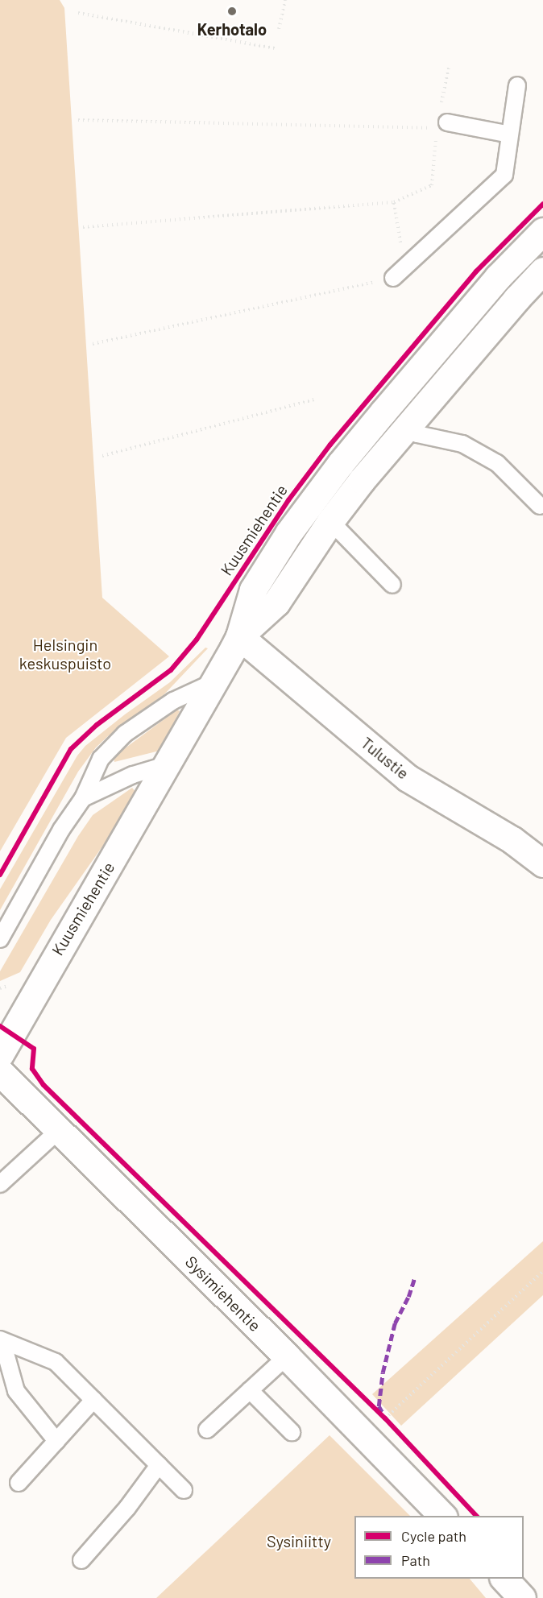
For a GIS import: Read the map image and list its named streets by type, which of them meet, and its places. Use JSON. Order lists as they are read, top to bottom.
{
  "streets": {
    "main road": ["Kuusmiehentie", "Tulustie", "Sysimiehentie"]
  },
  "crossings": [
    ["Kuusmiehentie", "Tulustie"]
  ],
  "parks": ["Helsingin keskuspuisto", "Sysiniitty"],
  "places": ["Kerhotalo"],
  "legend": ["Cycle path", "Path"]
}
